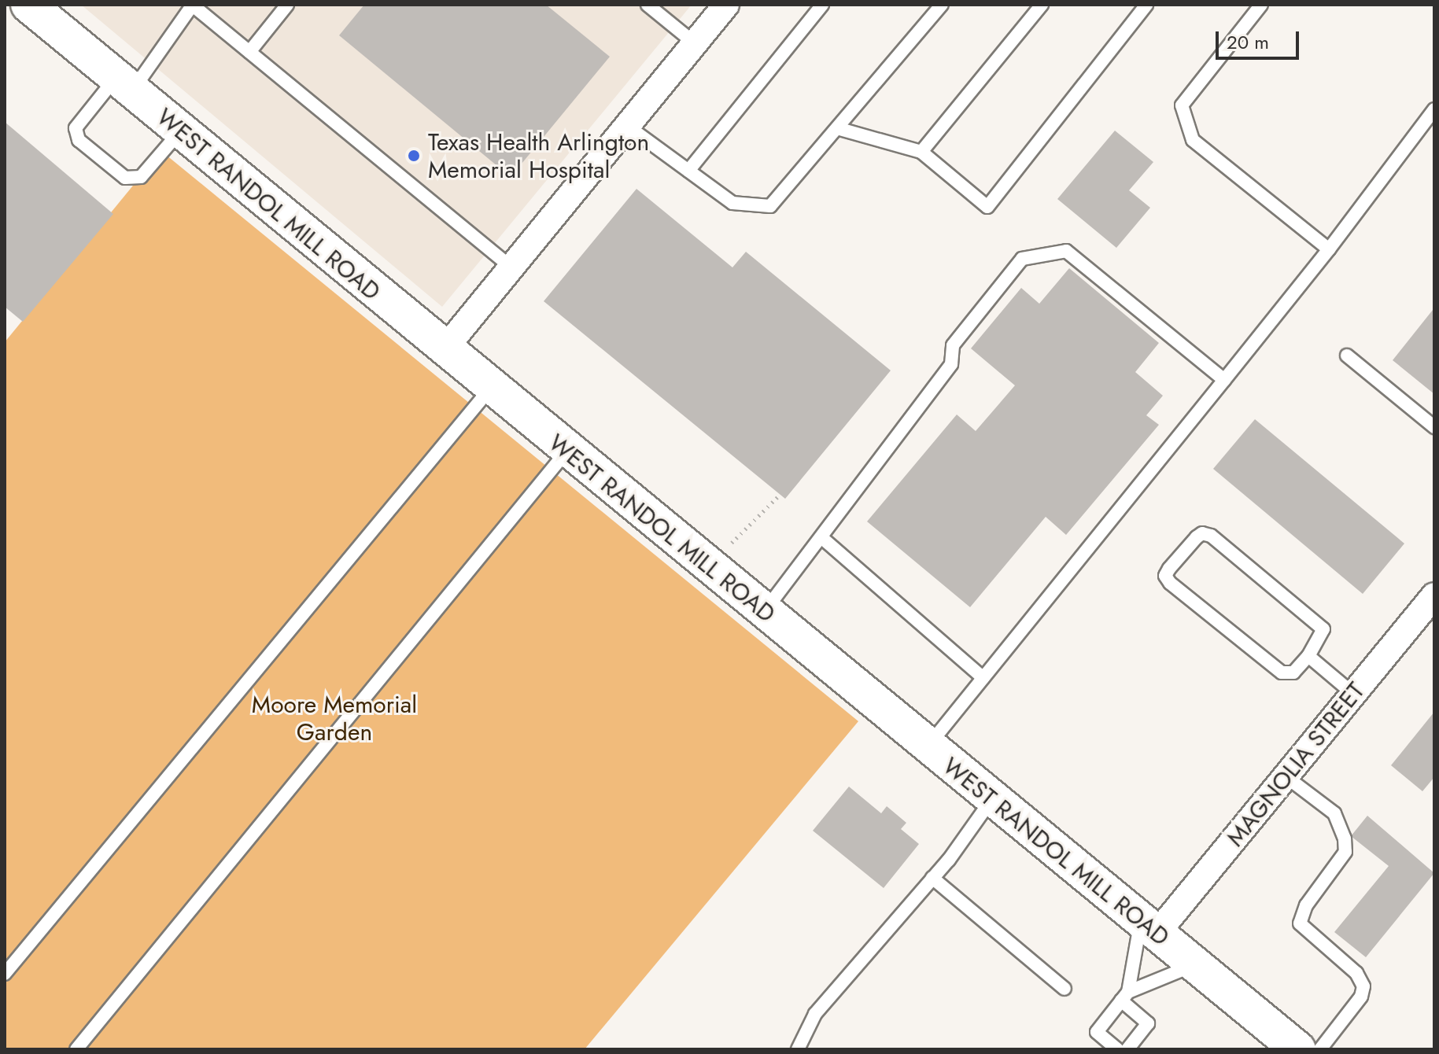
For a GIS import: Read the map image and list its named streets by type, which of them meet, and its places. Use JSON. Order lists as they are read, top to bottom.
{
  "streets": {
    "main road": ["WEST RANDOL MILL ROAD"],
    "street": ["MAGNOLIA STREET"]
  },
  "crossings": [
    ["WEST RANDOL MILL ROAD", "MAGNOLIA STREET"]
  ],
  "parks": ["Moore Memorial Garden"],
  "places": ["Texas Health Arlington Memorial Hospital"],
  "scale_bar": "20 m"
}
